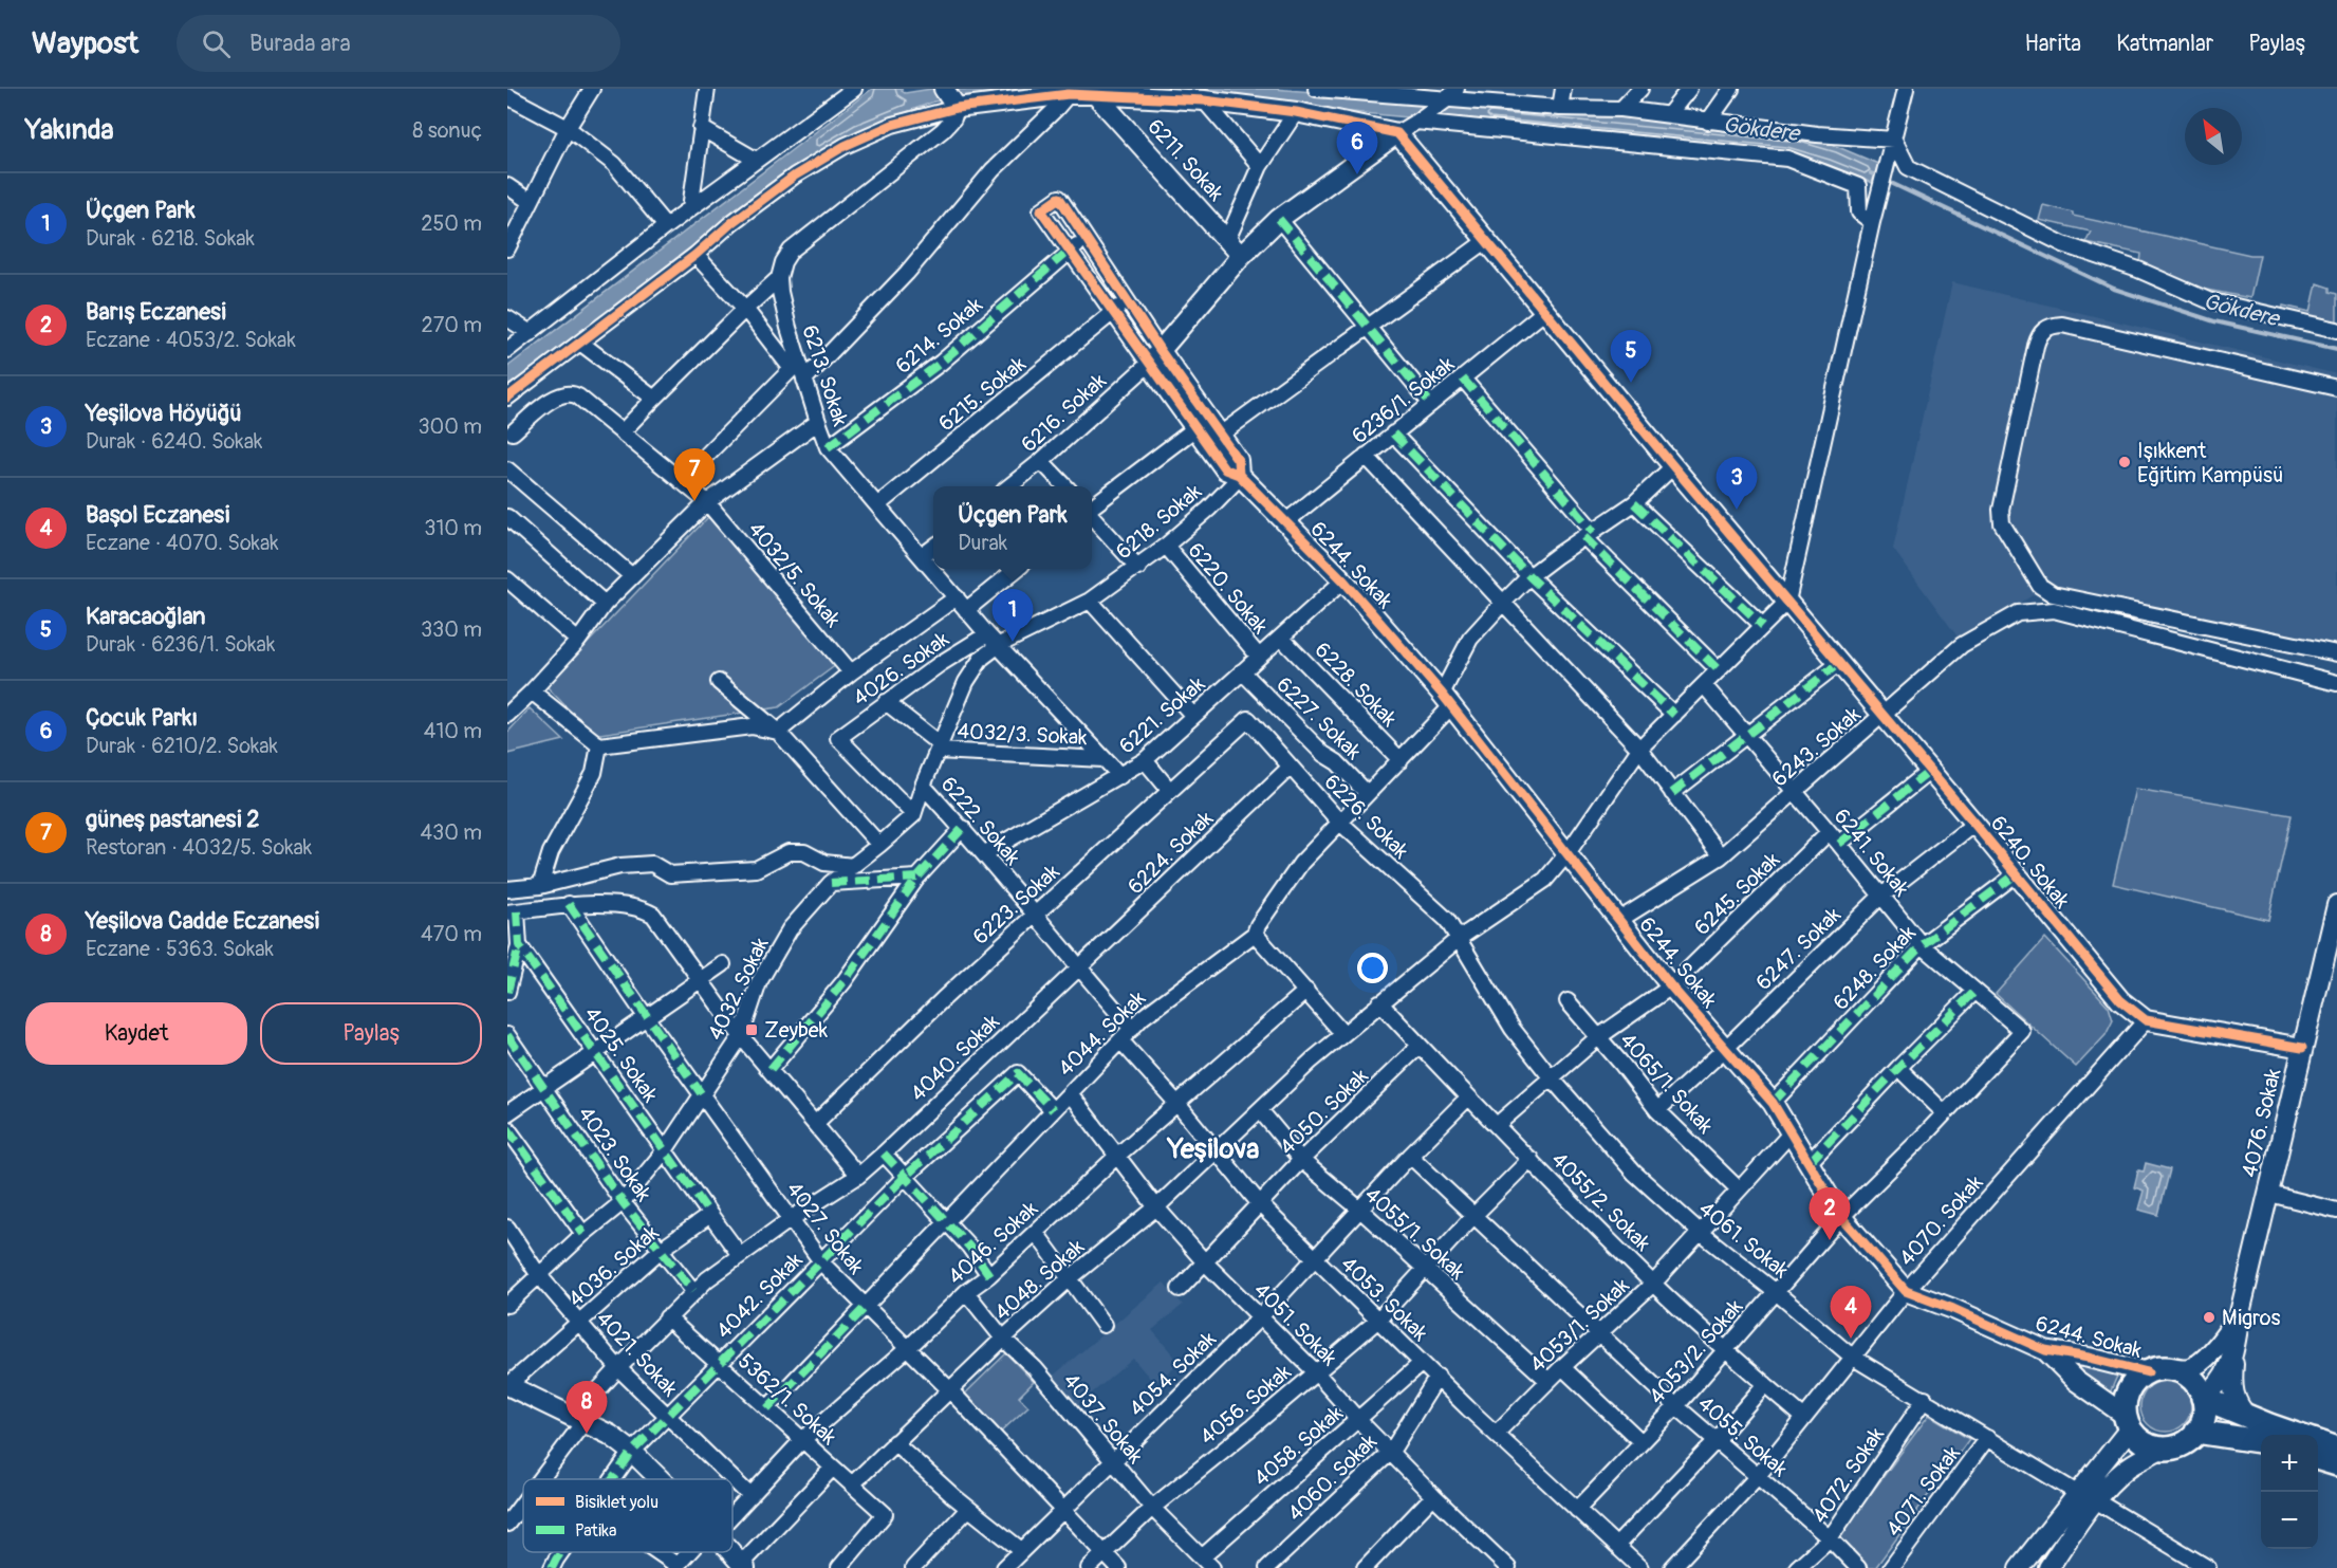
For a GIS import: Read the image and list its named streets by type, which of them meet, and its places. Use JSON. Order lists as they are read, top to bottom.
{
  "streets": {
    "street": [
      "6211. Sokak",
      "6214. Sokak",
      "6213. Sokak",
      "6215. Sokak",
      "6236/1. Sokak",
      "6216. Sokak",
      "6218. Sokak",
      "6244. Sokak",
      "4032/5. Sokak",
      "6220. Sokak",
      "4026. Sokak",
      "6228. Sokak",
      "6221. Sokak",
      "6227. Sokak",
      "4032/3. Sokak",
      "6243. Sokak",
      "6226. Sokak",
      "6222. Sokak",
      "6224. Sokak",
      "6241. Sokak",
      "6240. Sokak",
      "6245. Sokak",
      "6223. Sokak",
      "6247. Sokak",
      "6248. Sokak",
      "4032. Sokak",
      "4044. Sokak",
      "4025. Sokak",
      "4040. Sokak",
      "4065/1. Sokak",
      "4050. Sokak",
      "4076. Sokak",
      "4023. Sokak",
      "4055/2. Sokak",
      "4070. Sokak",
      "4027. Sokak",
      "4055/1. Sokak",
      "4061. Sokak",
      "4046. Sokak",
      "4036. Sokak",
      "4048. Sokak",
      "4042. Sokak",
      "4053. Sokak",
      "4051. Sokak",
      "4053/1. Sokak",
      "4053/2. Sokak",
      "4021. Sokak",
      "4054. Sokak",
      "5362/1. Sokak",
      "4056. Sokak",
      "4037. Sokak",
      "4055. Sokak",
      "4058. Sokak",
      "4072. Sokak",
      "4060. Sokak",
      "4071. Sokak"
    ]
  },
  "crossings": [
    ["6214. Sokak", "6213. Sokak"],
    ["6214. Sokak", "6244. Sokak"],
    ["6213. Sokak", "6215. Sokak"],
    ["6213. Sokak", "6218. Sokak"],
    ["6213. Sokak", "4026. Sokak"],
    ["6213. Sokak", "6221. Sokak"],
    ["6213. Sokak", "4032/3. Sokak"],
    ["6213. Sokak", "4032. Sokak"],
    ["6215. Sokak", "6244. Sokak"],
    ["6236/1. Sokak", "6244. Sokak"],
    ["6236/1. Sokak", "6240. Sokak"],
    ["6216. Sokak", "6244. Sokak"],
    ["6218. Sokak", "6244. Sokak"],
    ["6218. Sokak", "6220. Sokak"],
    ["6218. Sokak", "4032. Sokak"],
    ["6244. Sokak", "6221. Sokak"],
    ["6244. Sokak", "6243. Sokak"],
    ["6244. Sokak", "6245. Sokak"],
    ["6244. Sokak", "6247. Sokak"],
    ["6244. Sokak", "6248. Sokak"],
    ["6244. Sokak", "4044. Sokak"],
    ["6244. Sokak", "4076. Sokak"],
    ["6244. Sokak", "4070. Sokak"],
    ["6244. Sokak", "4048. Sokak"],
    ["6244. Sokak", "4053/1. Sokak"],
    ["6244. Sokak", "4053/2. Sokak"],
    ["6220. Sokak", "6221. Sokak"],
    ["4026. Sokak", "4032/3. Sokak"],
    ["4026. Sokak", "4032. Sokak"],
    ["6228. Sokak", "6221. Sokak"],
    ["6228. Sokak", "4044. Sokak"],
    ["6221. Sokak", "6227. Sokak"],
    ["6221. Sokak", "6222. Sokak"],
    ["6227. Sokak", "4044. Sokak"],
    ["4032/3. Sokak", "4032. Sokak"],
    ["6243. Sokak", "6241. Sokak"],
    ["6243. Sokak", "6240. Sokak"],
    ["6226. Sokak", "6224. Sokak"],
    ["6226. Sokak", "6223. Sokak"],
    ["6226. Sokak", "4044. Sokak"],
    ["6226. Sokak", "4061. Sokak"],
    ["6226. Sokak", "4048. Sokak"],
    ["6222. Sokak", "6224. Sokak"],
    ["6222. Sokak", "6223. Sokak"],
    ["6222. Sokak", "4032. Sokak"],
    ["6222. Sokak", "4044. Sokak"],
    ["6222. Sokak", "4040. Sokak"],
    ["6224. Sokak", "4040. Sokak"],
    ["6241. Sokak", "6245. Sokak"],
    ["6241. Sokak", "6247. Sokak"],
    ["6241. Sokak", "6248. Sokak"],
    ["6241. Sokak", "4048. Sokak"],
    ["6241. Sokak", "4053/2. Sokak"],
    ["6240. Sokak", "6247. Sokak"],
    ["6240. Sokak", "6248. Sokak"],
    ["6240. Sokak", "4044. Sokak"],
    ["6240. Sokak", "4076. Sokak"],
    ["6240. Sokak", "4070. Sokak"],
    ["6240. Sokak", "4048. Sokak"],
    ["6245. Sokak", "4065/1. Sokak"],
    ["6245. Sokak", "4055/2. Sokak"],
    ["6245. Sokak", "4061. Sokak"],
    ["6247. Sokak", "4065/1. Sokak"],
    ["4032. Sokak", "4025. Sokak"],
    ["4032. Sokak", "4023. Sokak"],
    ["4032. Sokak", "4027. Sokak"],
    ["4032. Sokak", "4021. Sokak"],
    ["4044. Sokak", "4027. Sokak"],
    ["4044. Sokak", "4042. Sokak"],
    ["4044. Sokak", "4053. Sokak"],
    ["4044. Sokak", "4051. Sokak"],
    ["4025. Sokak", "4036. Sokak"],
    ["4040. Sokak", "4027. Sokak"],
    ["4065/1. Sokak", "4053/1. Sokak"],
    ["4050. Sokak", "4055/2. Sokak"],
    ["4050. Sokak", "4055/1. Sokak"],
    ["4050. Sokak", "4053. Sokak"],
    ["4050. Sokak", "4051. Sokak"],
    ["4023. Sokak", "4036. Sokak"],
    ["4055/2. Sokak", "4070. Sokak"],
    ["4055/2. Sokak", "4048. Sokak"],
    ["4055/2. Sokak", "4053/1. Sokak"],
    ["4055/2. Sokak", "4053/2. Sokak"],
    ["4055/2. Sokak", "4054. Sokak"],
    ["4055/2. Sokak", "4056. Sokak"],
    ["4070. Sokak", "4061. Sokak"],
    ["4070. Sokak", "4055. Sokak"],
    ["4027. Sokak", "4046. Sokak"],
    ["4027. Sokak", "4048. Sokak"],
    ["4027. Sokak", "4042. Sokak"],
    ["4027. Sokak", "4054. Sokak"],
    ["4027. Sokak", "4056. Sokak"],
    ["4055/1. Sokak", "4048. Sokak"],
    ["4055/1. Sokak", "4053/1. Sokak"],
    ["4055/1. Sokak", "4054. Sokak"],
    ["4055/1. Sokak", "4056. Sokak"],
    ["4061. Sokak", "4048. Sokak"],
    ["4061. Sokak", "4053/1. Sokak"],
    ["4061. Sokak", "4053/2. Sokak"],
    ["4061. Sokak", "4072. Sokak"],
    ["4061. Sokak", "4071. Sokak"],
    ["4046. Sokak", "4053. Sokak"],
    ["4046. Sokak", "4051. Sokak"],
    ["4046. Sokak", "4021. Sokak"],
    ["4046. Sokak", "5362/1. Sokak"],
    ["4046. Sokak", "4037. Sokak"],
    ["4036. Sokak", "4021. Sokak"],
    ["4048. Sokak", "4053. Sokak"],
    ["4048. Sokak", "4051. Sokak"],
    ["4048. Sokak", "5362/1. Sokak"],
    ["4048. Sokak", "4037. Sokak"],
    ["4042. Sokak", "4021. Sokak"],
    ["4042. Sokak", "5362/1. Sokak"],
    ["4053. Sokak", "4053/1. Sokak"],
    ["4053. Sokak", "4053/2. Sokak"],
    ["4053. Sokak", "4054. Sokak"],
    ["4053. Sokak", "4056. Sokak"],
    ["4053. Sokak", "4058. Sokak"],
    ["4053. Sokak", "4060. Sokak"],
    ["4051. Sokak", "4054. Sokak"],
    ["4051. Sokak", "4056. Sokak"],
    ["4051. Sokak", "4058. Sokak"],
    ["4051. Sokak", "4060. Sokak"],
    ["4053/1. Sokak", "4055. Sokak"],
    ["4053/2. Sokak", "4055. Sokak"],
    ["4054. Sokak", "4037. Sokak"],
    ["4054. Sokak", "4055. Sokak"],
    ["4056. Sokak", "4037. Sokak"],
    ["4056. Sokak", "4055. Sokak"],
    ["4037. Sokak", "4058. Sokak"],
    ["4055. Sokak", "4072. Sokak"]
  ],
  "districts": ["Yeşilova"],
  "water": ["Gökdere"],
  "places": {
    "other": ["Işıkkent Eğitim Kampüsü", "Migros"],
    "transit": ["Zeybek"]
  },
  "legend": ["Bisiklet yolu", "Patika"],
  "north": "top left",
  "page": {
    "header": "Waypost",
    "search": "Burada ara",
    "nav": ["Harita", "Katmanlar", "Paylaş"],
    "heading": ["Yakında", "8 sonuç"],
    "pins": [
      "6",
      "5",
      "7",
      "3",
      "1",
      "2",
      "4",
      "8"
    ],
    "list": [
      {
        "mark": "1",
        "name": "Üçgen Park",
        "note": "Durak · 6218. Sokak",
        "value": "250 m"
      },
      {
        "mark": "2",
        "name": "Barış Eczanesi",
        "note": "Eczane · 4053/2. Sokak",
        "value": "270 m"
      },
      {
        "mark": "3",
        "name": "Yeşilova Höyüğü",
        "note": "Durak · 6240. Sokak",
        "value": "300 m"
      },
      {
        "mark": "4",
        "name": "Başol Eczanesi",
        "note": "Eczane · 4070. Sokak",
        "value": "310 m"
      },
      {
        "mark": "5",
        "name": "Karacaoğlan",
        "note": "Durak · 6236/1. Sokak",
        "value": "330 m"
      },
      {
        "mark": "6",
        "name": "Çocuk Parkı",
        "note": "Durak · 6210/2. Sokak",
        "value": "410 m"
      },
      {
        "mark": "7",
        "name": "güneş pastanesi 2",
        "note": "Restoran · 4032/5. Sokak",
        "value": "430 m"
      },
      {
        "mark": "8",
        "name": "Yeşilova Cadde Eczanesi",
        "note": "Eczane · 5363. Sokak",
        "value": "470 m"
      }
    ],
    "popup": ["Üçgen Park", "Durak"],
    "buttons": ["Kaydet", "Paylaş"],
    "map_buttons": ["+", "−"]
  }
}
